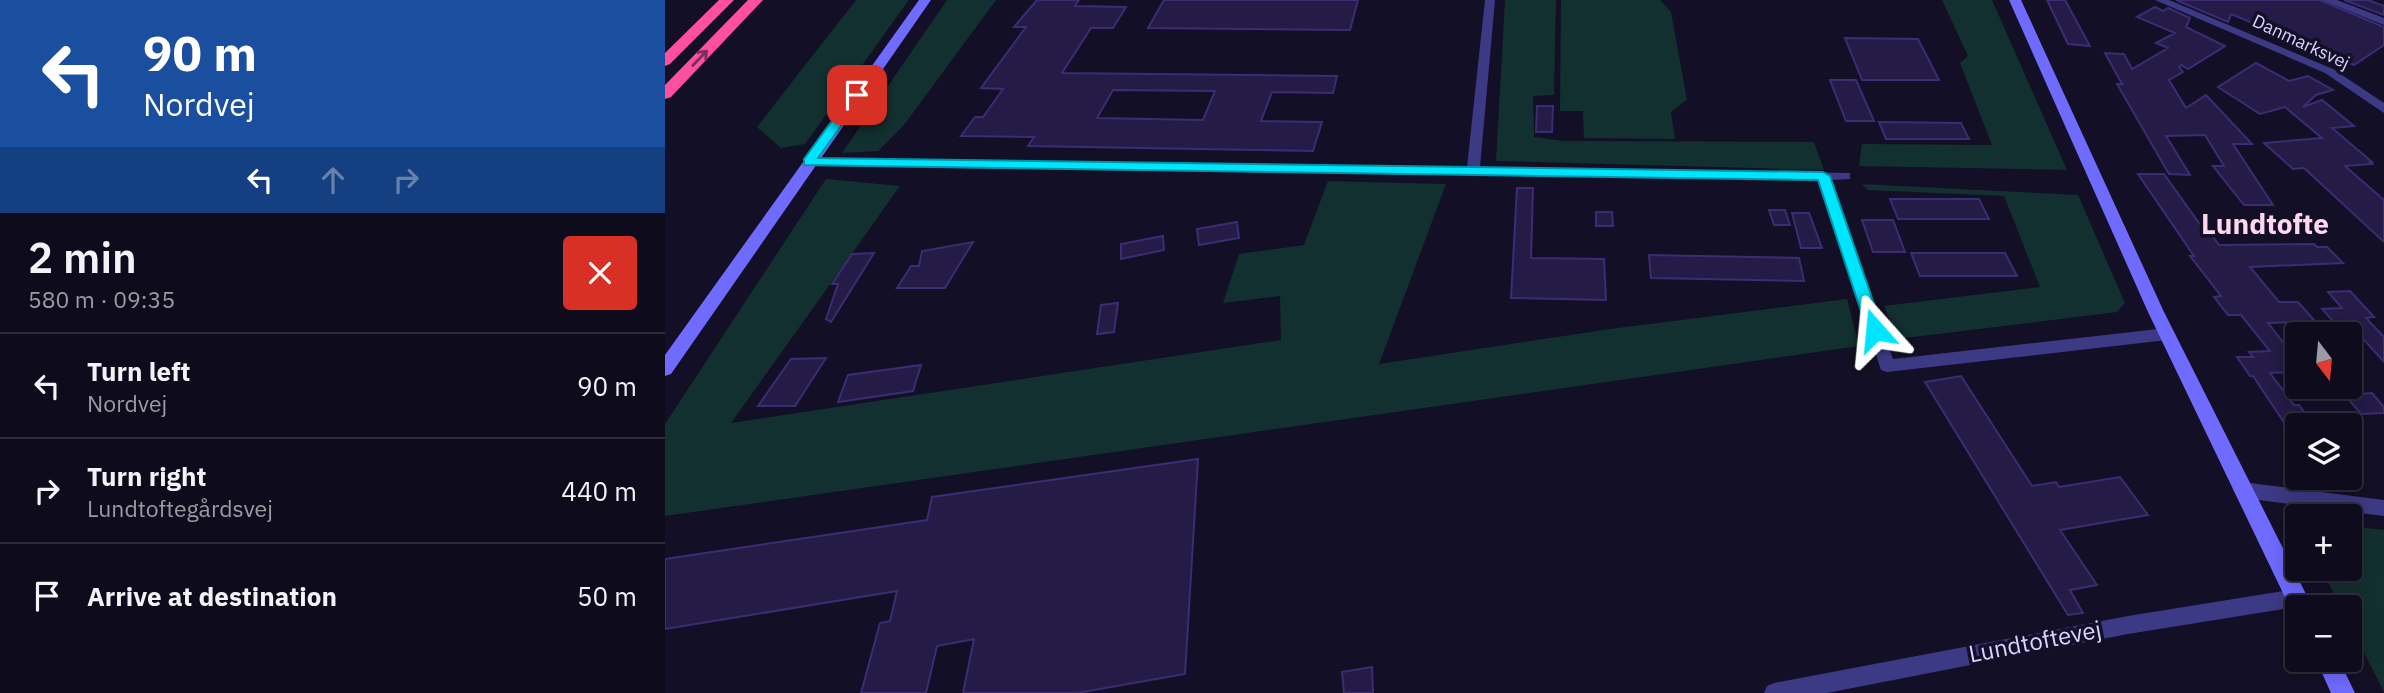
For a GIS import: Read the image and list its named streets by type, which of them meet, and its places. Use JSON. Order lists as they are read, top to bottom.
{
  "streets": {
    "street": ["Danmarksvej", "Lundtoftevej"]
  },
  "districts": ["Lundtofte"],
  "north": "bottom",
  "page": {
    "turn": ["90 m", "Nordvej"],
    "heading": ["2 min", "580 m · 09:35"],
    "map_buttons": ["+", "−"],
    "list": [
      {
        "name": "Turn left",
        "note": "Nordvej",
        "value": "90 m"
      },
      {
        "name": "Turn right",
        "note": "Lundtoftegårdsvej",
        "value": "440 m"
      },
      {
        "name": "Arrive at destination",
        "value": "50 m"
      }
    ]
  }
}
